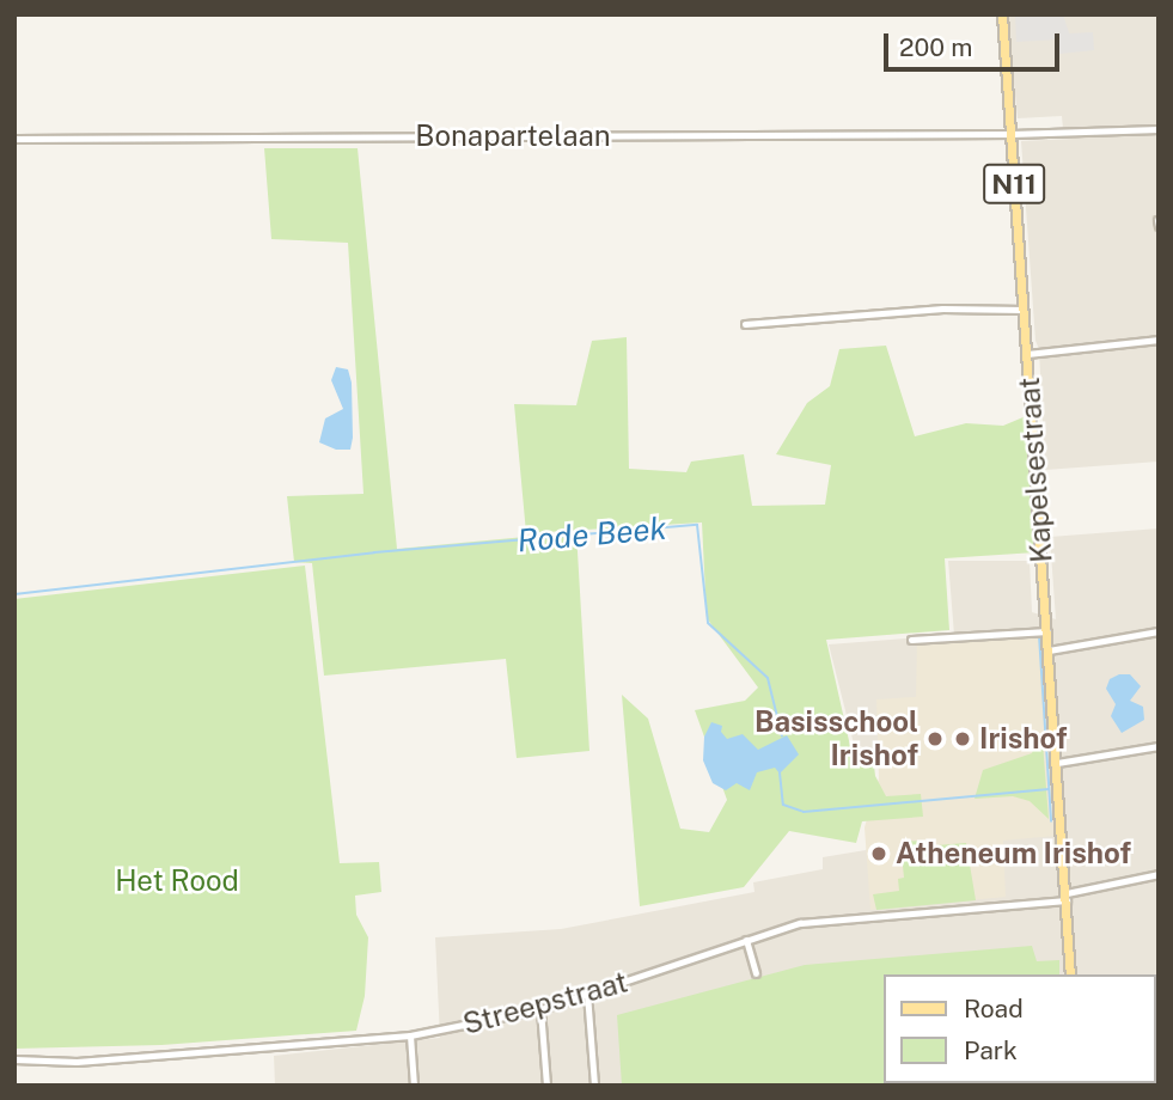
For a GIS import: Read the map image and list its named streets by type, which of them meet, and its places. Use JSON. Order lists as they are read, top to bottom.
{
  "streets": {
    "main road": ["N11", "Kapelsestraat"],
    "street": ["Bonapartelaan", "Streepstraat"]
  },
  "crossings": [
    ["Bonapartelaan", "Kapelsestraat"],
    ["Kapelsestraat", "Streepstraat"]
  ],
  "water": ["Rode Beek"],
  "parks": ["Het Rood"],
  "places": ["Basisschool Irishof", "Irishof", "Atheneum Irishof"],
  "legend": ["Road", "Park"],
  "scale_bar": "200 m"
}
